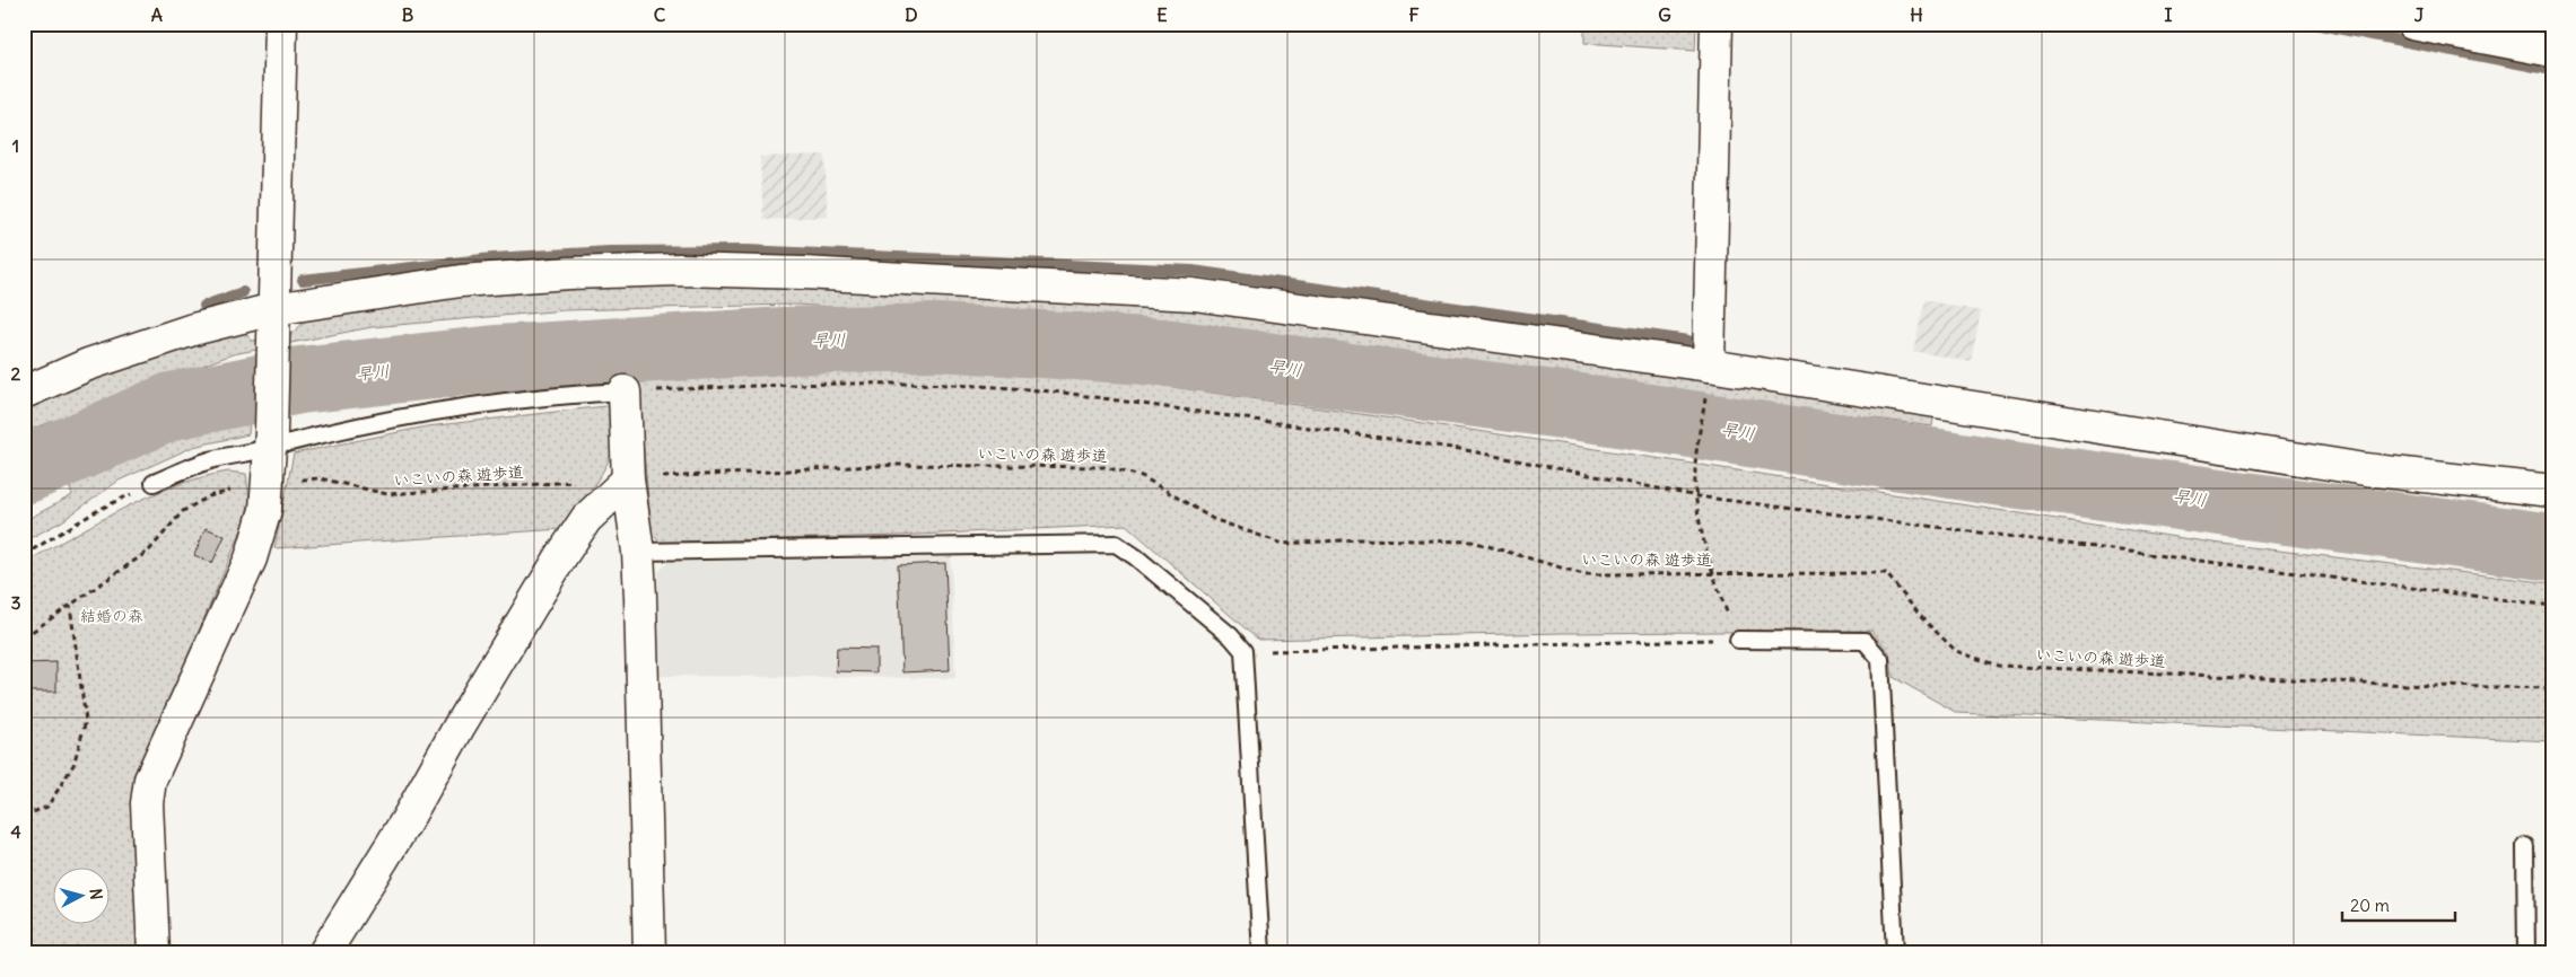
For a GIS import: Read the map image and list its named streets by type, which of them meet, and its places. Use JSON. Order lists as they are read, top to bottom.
{
  "streets": {
    "path": ["いこいの森 遊歩道"]
  },
  "water": ["早川"],
  "parks": ["結婚の森"],
  "scale_bar": "20 m",
  "north": "right",
  "grid": {
    "columns": [
      "A",
      "B",
      "C",
      "D",
      "E",
      "F",
      "G",
      "H",
      "I",
      "J"
    ],
    "rows": [
      "1",
      "2",
      "3",
      "4"
    ]
  }
}
